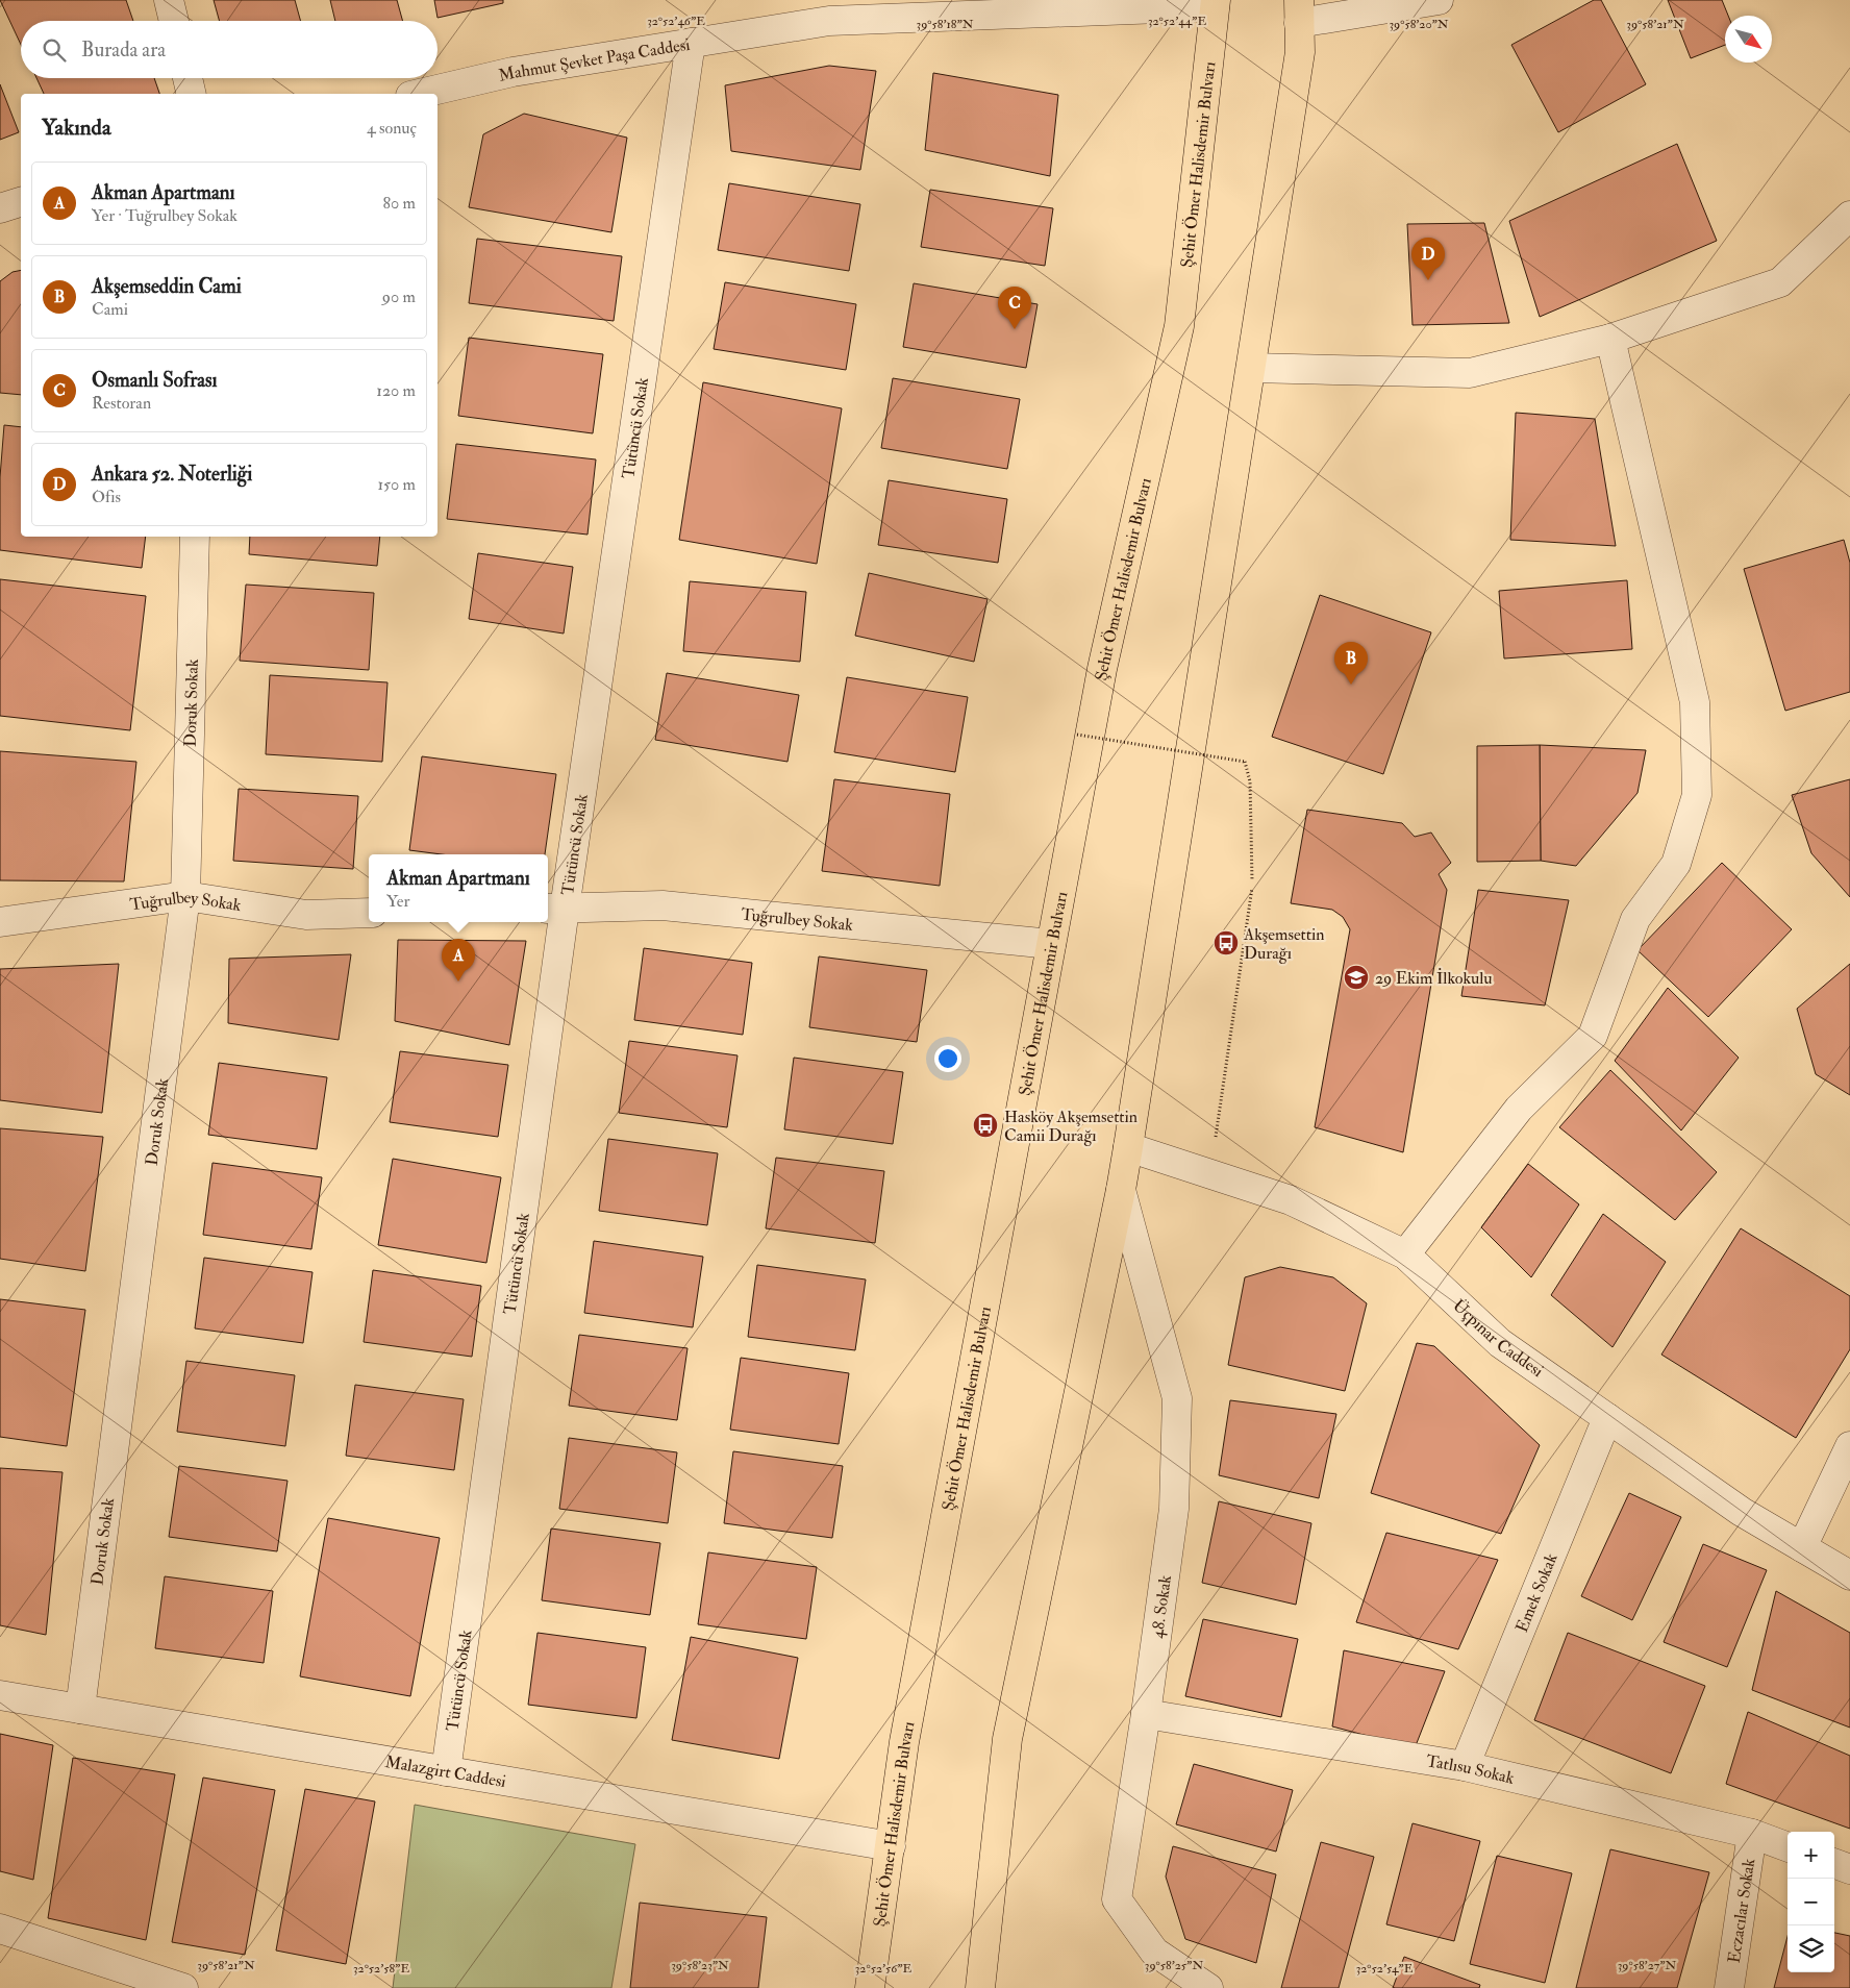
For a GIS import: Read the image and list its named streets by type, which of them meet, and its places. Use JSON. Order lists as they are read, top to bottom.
{
  "streets": {
    "highway": ["Şehit Ömer Halisdemir Bulvarı"],
    "street": [
      "Mahmut Şevket Paşa Caddesi",
      "Tütüncü Sokak",
      "Doruk Sokak",
      "Tuğrulbey Sokak",
      "Üçpınar Caddesi",
      "Emek Sokak",
      "48. Sokak",
      "Tatlısu Sokak",
      "Malazgirt Caddesi",
      "Eczacılar Sokak"
    ]
  },
  "crossings": [
    ["Mahmut Şevket Paşa Caddesi", "Şehit Ömer Halisdemir Bulvarı"],
    ["Mahmut Şevket Paşa Caddesi", "Tütüncü Sokak"],
    ["Şehit Ömer Halisdemir Bulvarı", "Tuğrulbey Sokak"],
    ["Şehit Ömer Halisdemir Bulvarı", "Malazgirt Caddesi"],
    ["Tütüncü Sokak", "Tuğrulbey Sokak"],
    ["Tütüncü Sokak", "Malazgirt Caddesi"],
    ["Doruk Sokak", "Tuğrulbey Sokak"],
    ["Doruk Sokak", "Malazgirt Caddesi"],
    ["Üçpınar Caddesi", "Emek Sokak"],
    ["Emek Sokak", "Tatlısu Sokak"],
    ["48. Sokak", "Tatlısu Sokak"],
    ["Tatlısu Sokak", "Eczacılar Sokak"]
  ],
  "places": {
    "bus stop": ["Akşemsettin Durağı", "Hasköy Akşemsettin Camii Durağı"],
    "school or university": ["29 Ekim İlkokulu"]
  },
  "north": "bottom right",
  "page": {
    "search": "Burada ara",
    "heading": ["Yakında", "4 sonuç"],
    "list": [
      {
        "mark": "A",
        "name": "Akman Apartmanı",
        "note": "Yer · Tuğrulbey Sokak",
        "value": "80 m"
      },
      {
        "mark": "B",
        "name": "Akşemseddin Cami",
        "note": "Cami",
        "value": "90 m"
      },
      {
        "mark": "C",
        "name": "Osmanlı Sofrası",
        "note": "Restoran",
        "value": "120 m"
      },
      {
        "mark": "D",
        "name": "Ankara 52. Noterliği",
        "note": "Ofis",
        "value": "150 m"
      }
    ],
    "pins": [
      "D",
      "C",
      "B",
      "A"
    ],
    "popup": ["Akman Apartmanı", "Yer"],
    "map_buttons": ["+", "−"]
  },
  "coordinates": [
    "32°52'46\"E",
    "32°52'44\"E",
    "39°58'21\"N",
    "39°58'18\"N",
    "39°58'20\"N",
    "39°58'23\"N",
    "39°58'25\"N",
    "39°58'27\"N",
    "32°52'58\"E",
    "32°52'56\"E",
    "32°52'54\"E"
  ]
}
